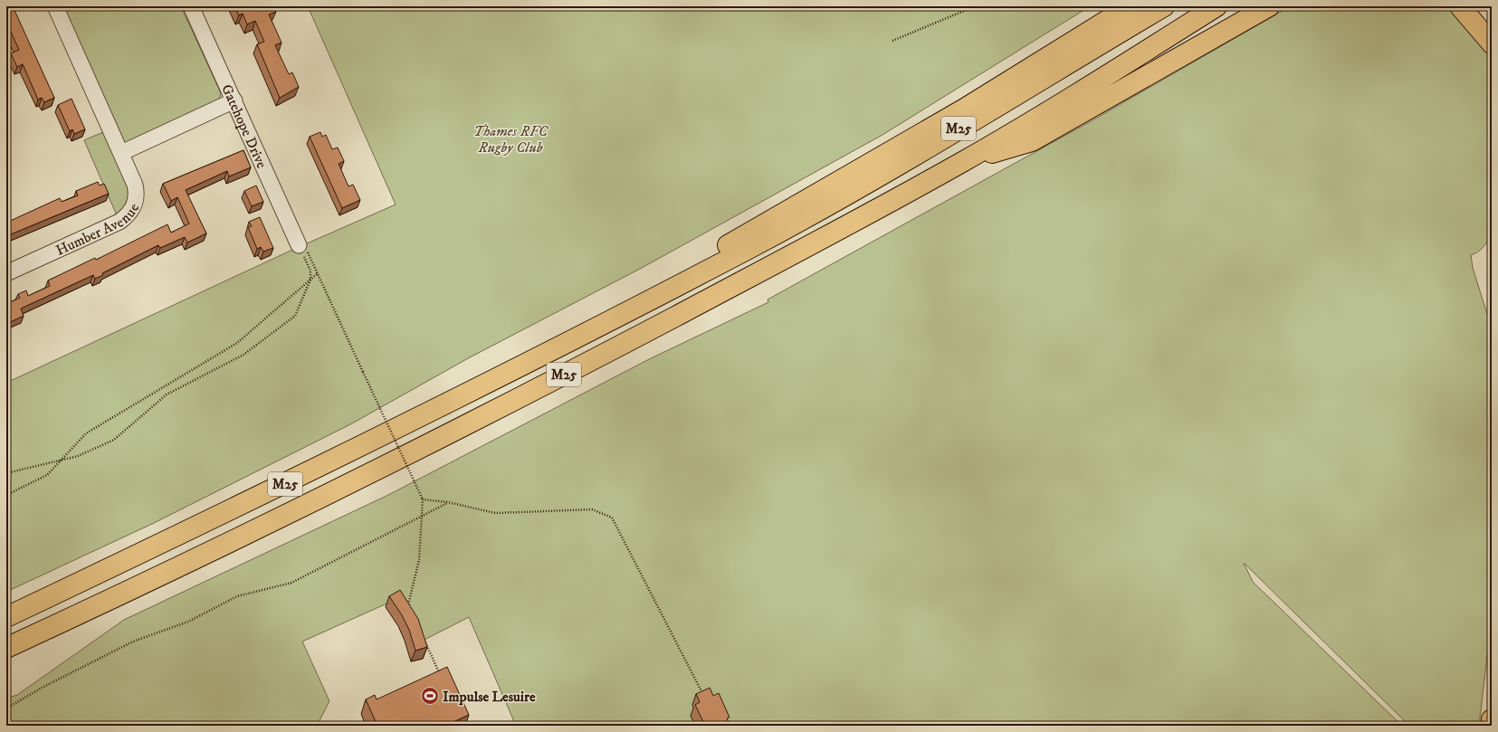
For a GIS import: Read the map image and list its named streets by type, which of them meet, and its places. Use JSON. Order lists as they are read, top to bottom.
{
  "streets": {
    "main road": ["M25"],
    "street": ["Gatehope Drive", "Humber Avenue"]
  },
  "parks": ["Thames RFC Rugby Club"],
  "places": {
    "sports": ["Impulse Lesuire"]
  }
}
